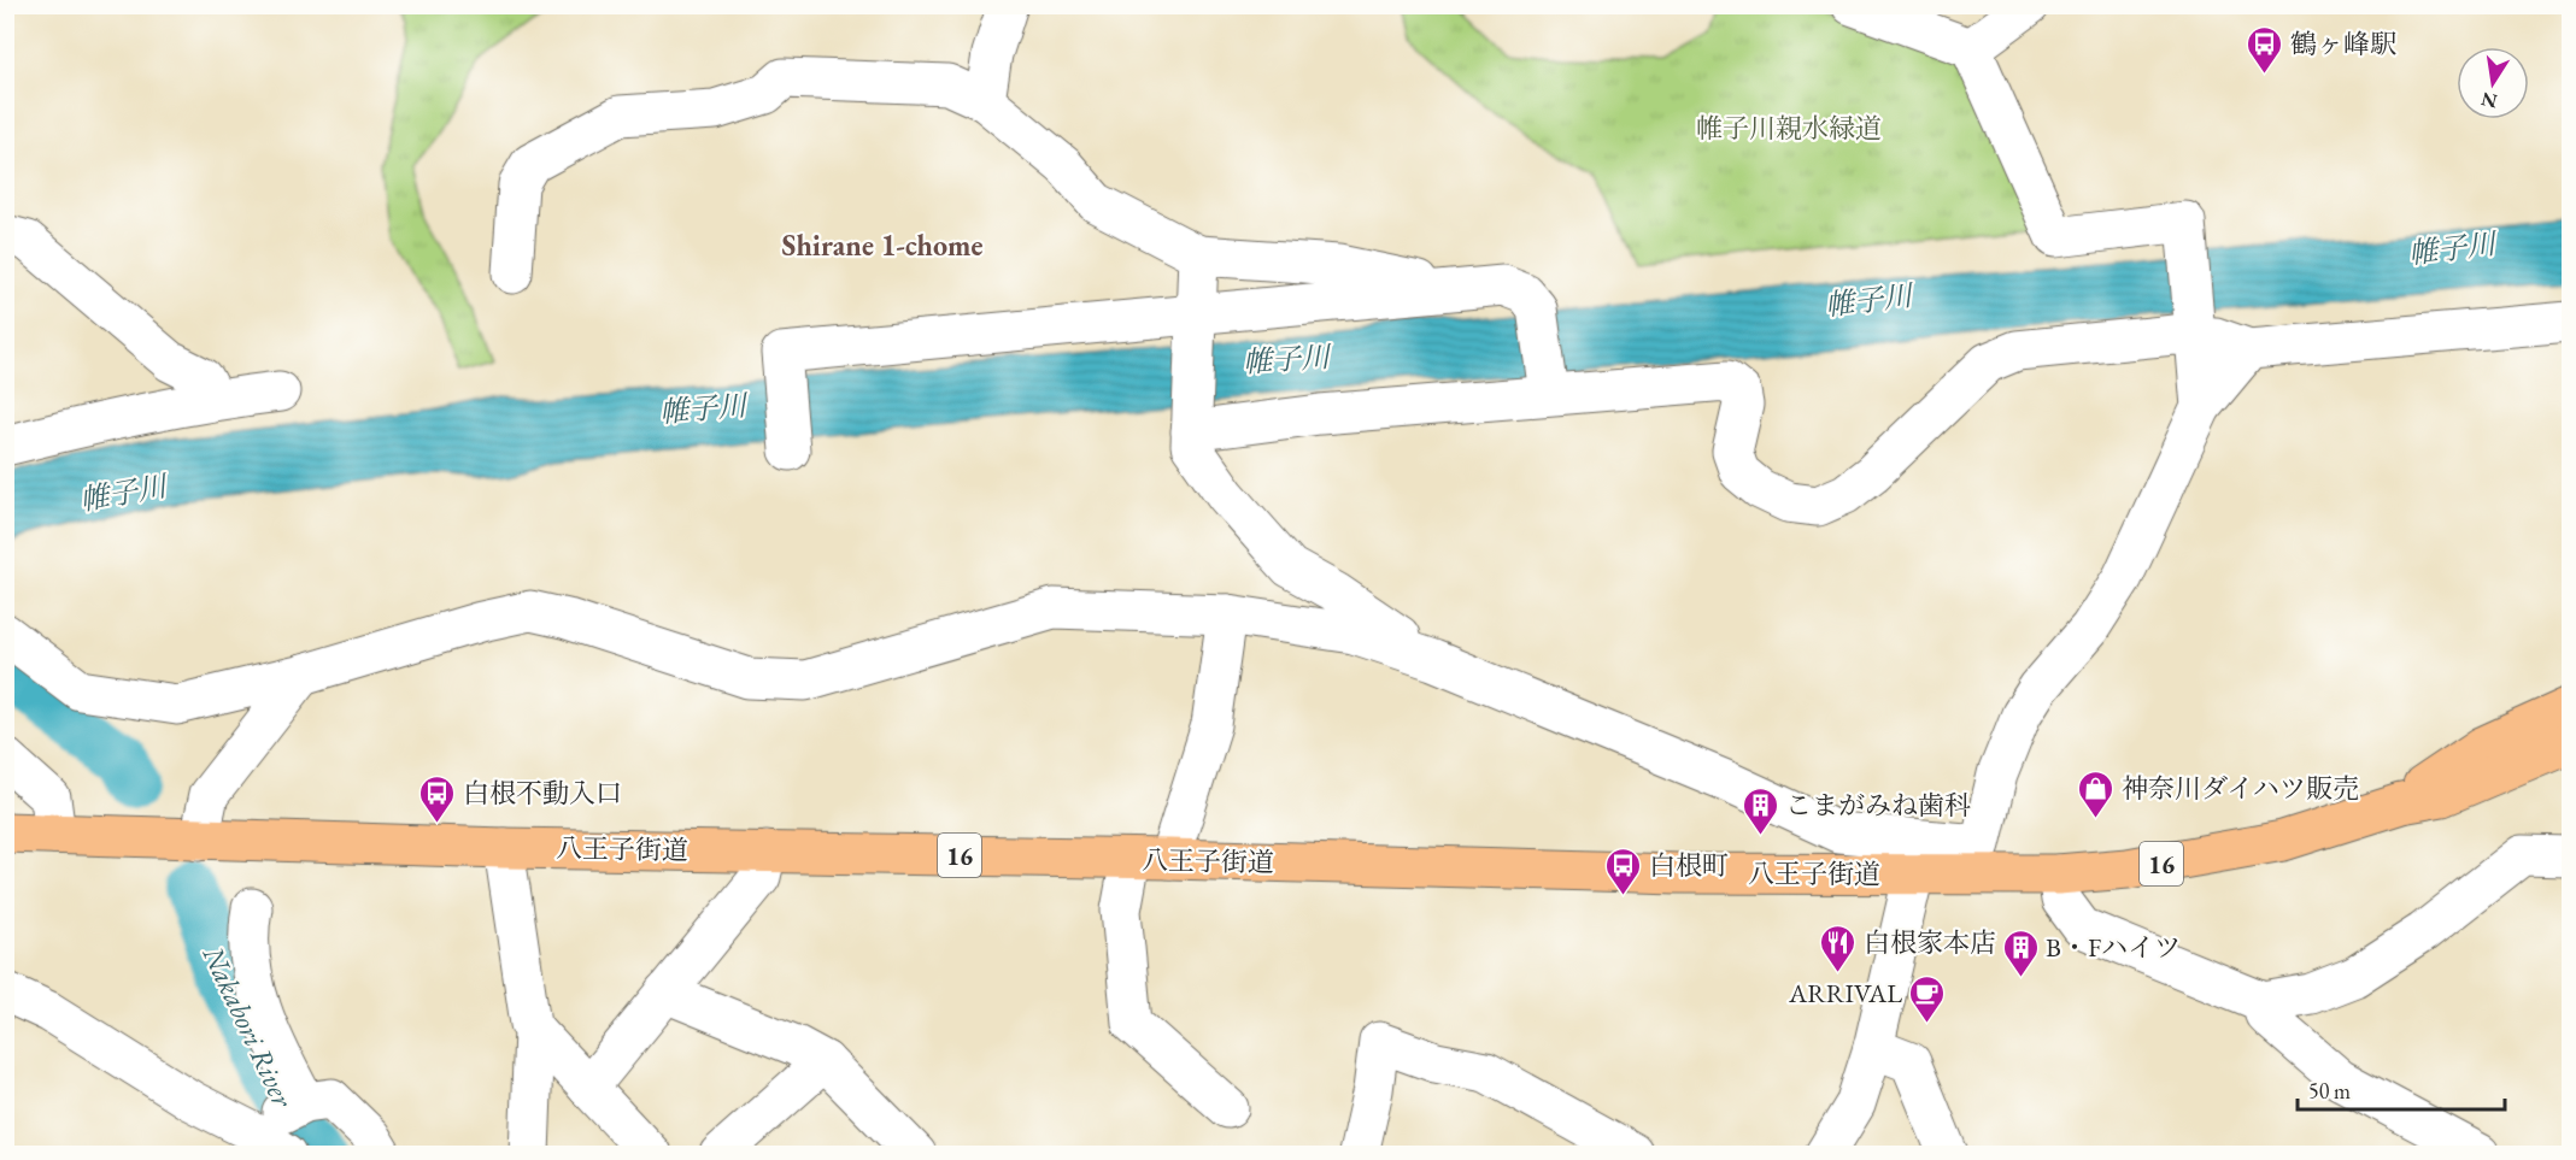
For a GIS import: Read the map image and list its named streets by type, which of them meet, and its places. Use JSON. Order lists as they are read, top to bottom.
{
  "streets": {
    "highway": ["八王子街道", "16"]
  },
  "districts": ["Shirane 1-chome"],
  "water": ["帷子川", "Nakabori River"],
  "parks": ["帷子川親水緑道"],
  "places": {
    "bus stop": ["鶴ヶ峰駅", "白根不動入口", "白根町"],
    "shop": ["神奈川ダイハツ販売"],
    "building": ["こまがみね歯科", "B・Fハイツ"],
    "restaurant": ["白根家本店"],
    "cafe": ["ARRIVAL"]
  },
  "scale_bar": "50 m",
  "north": "bottom"
}
